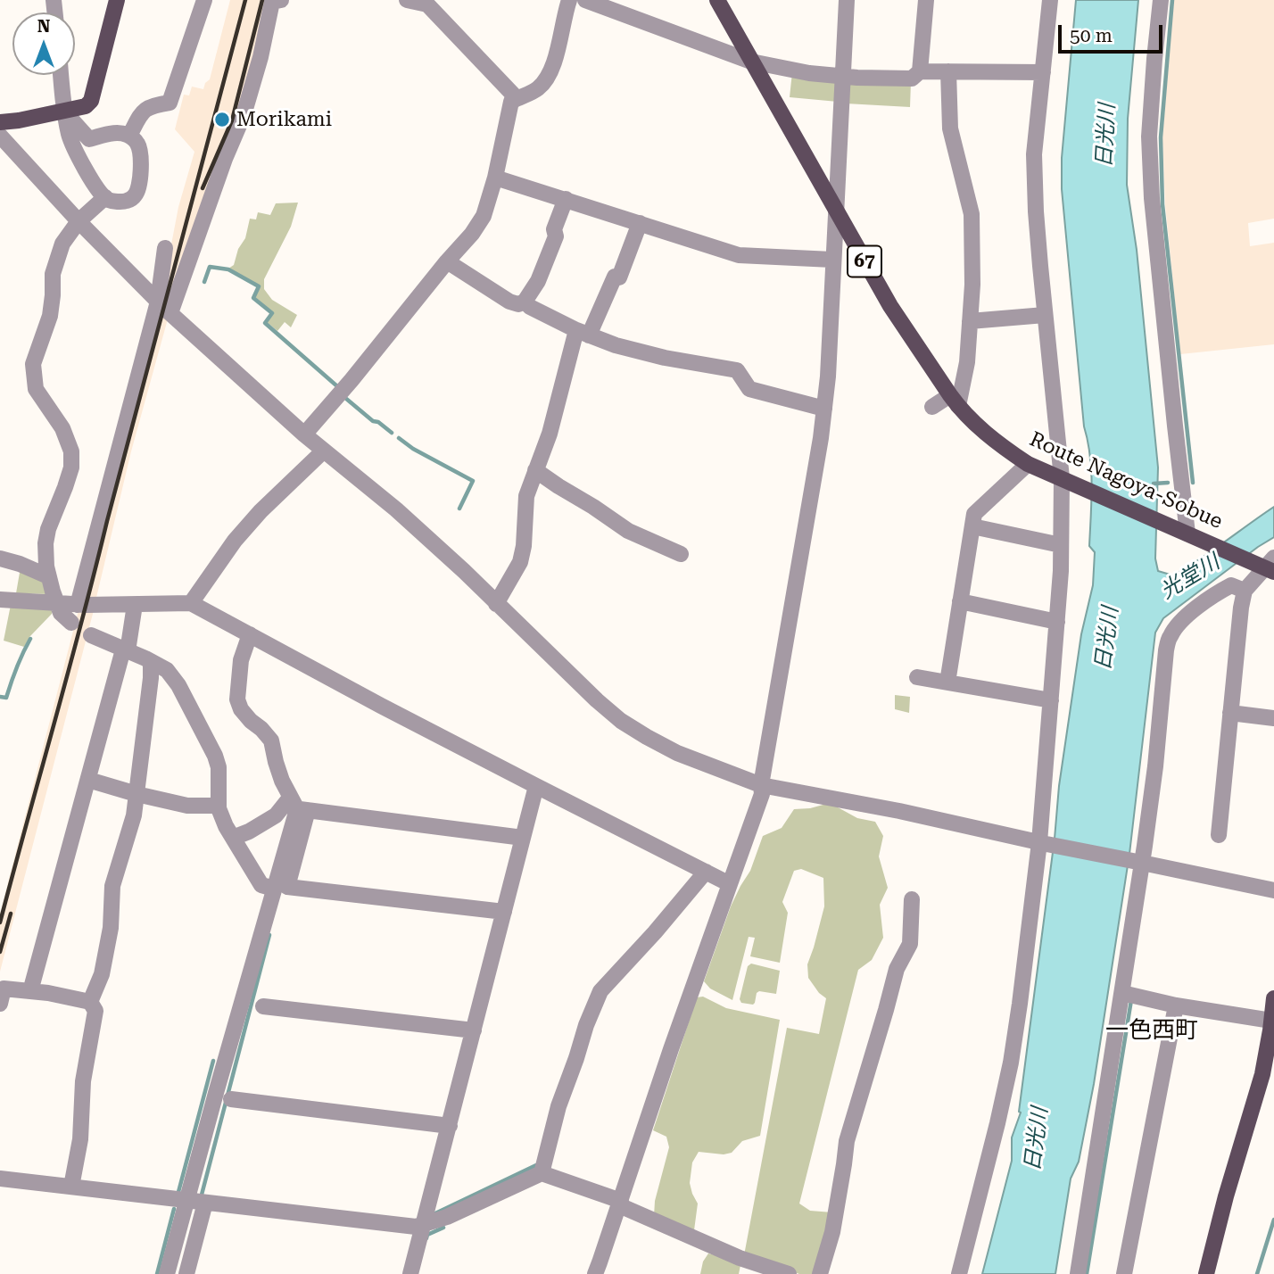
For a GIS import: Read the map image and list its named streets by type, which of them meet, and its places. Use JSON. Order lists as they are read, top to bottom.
{
  "streets": {
    "main road": ["67", "Route Nagoya-Sobue"]
  },
  "districts": ["一色西町"],
  "water": ["日光川", "光堂川"],
  "places": ["Morikami"],
  "scale_bar": "50 m",
  "north": "top"
}
